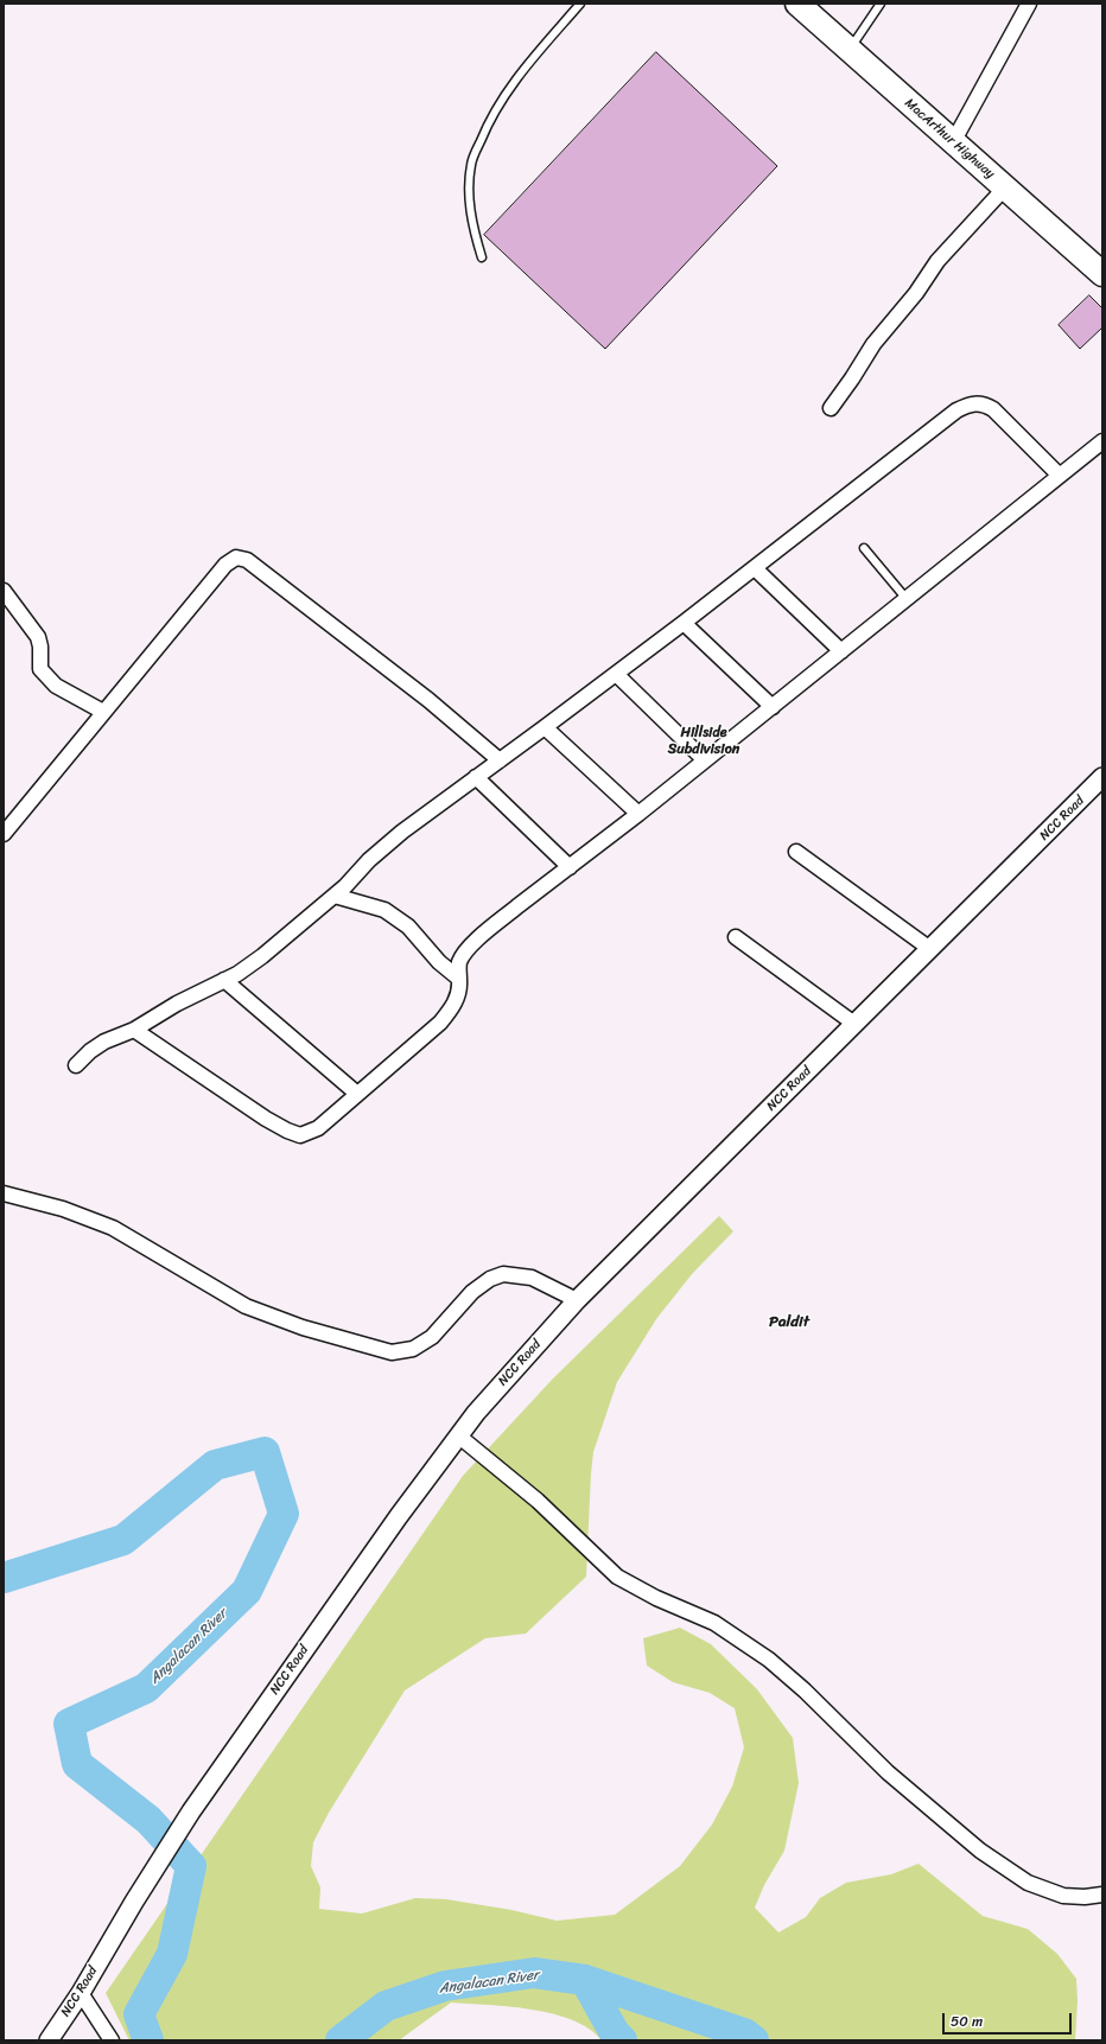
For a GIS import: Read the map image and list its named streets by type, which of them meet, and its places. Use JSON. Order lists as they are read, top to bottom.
{
  "streets": {
    "highway": ["MacArthur Highway"],
    "street": ["NCC Road"]
  },
  "districts": ["Hillside Subdivision", "Paldit"],
  "water": ["Angalacan River"],
  "scale_bar": "50 m"
}
